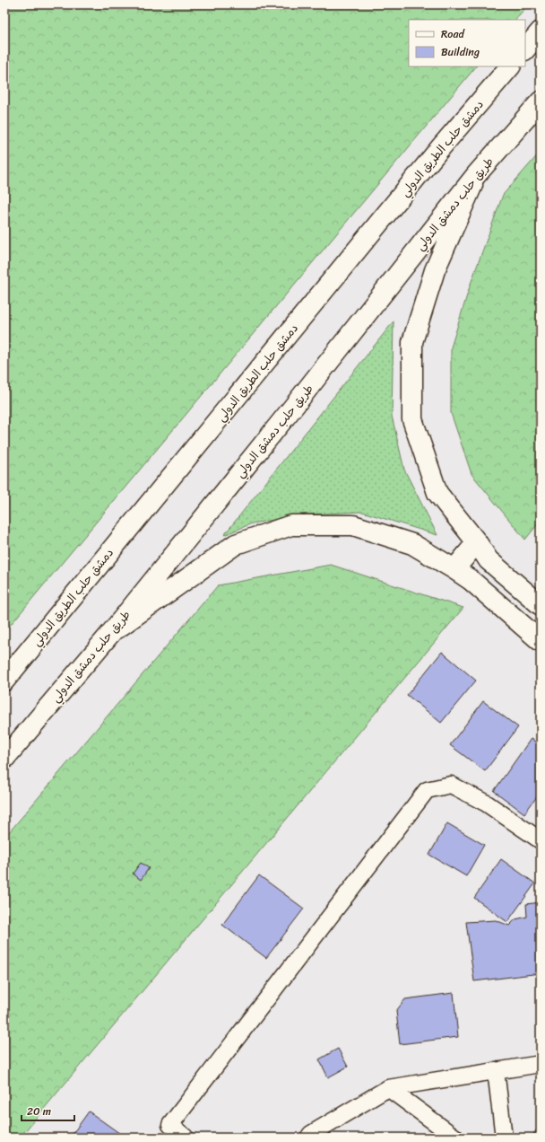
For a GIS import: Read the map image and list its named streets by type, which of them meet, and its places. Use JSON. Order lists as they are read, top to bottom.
{
  "streets": {
    "main road": ["دمشق حلب الطريق الدولي", "طريق حلب دمشق الدولي"]
  },
  "legend": ["Road", "Building"],
  "scale_bar": "20 m"
}
